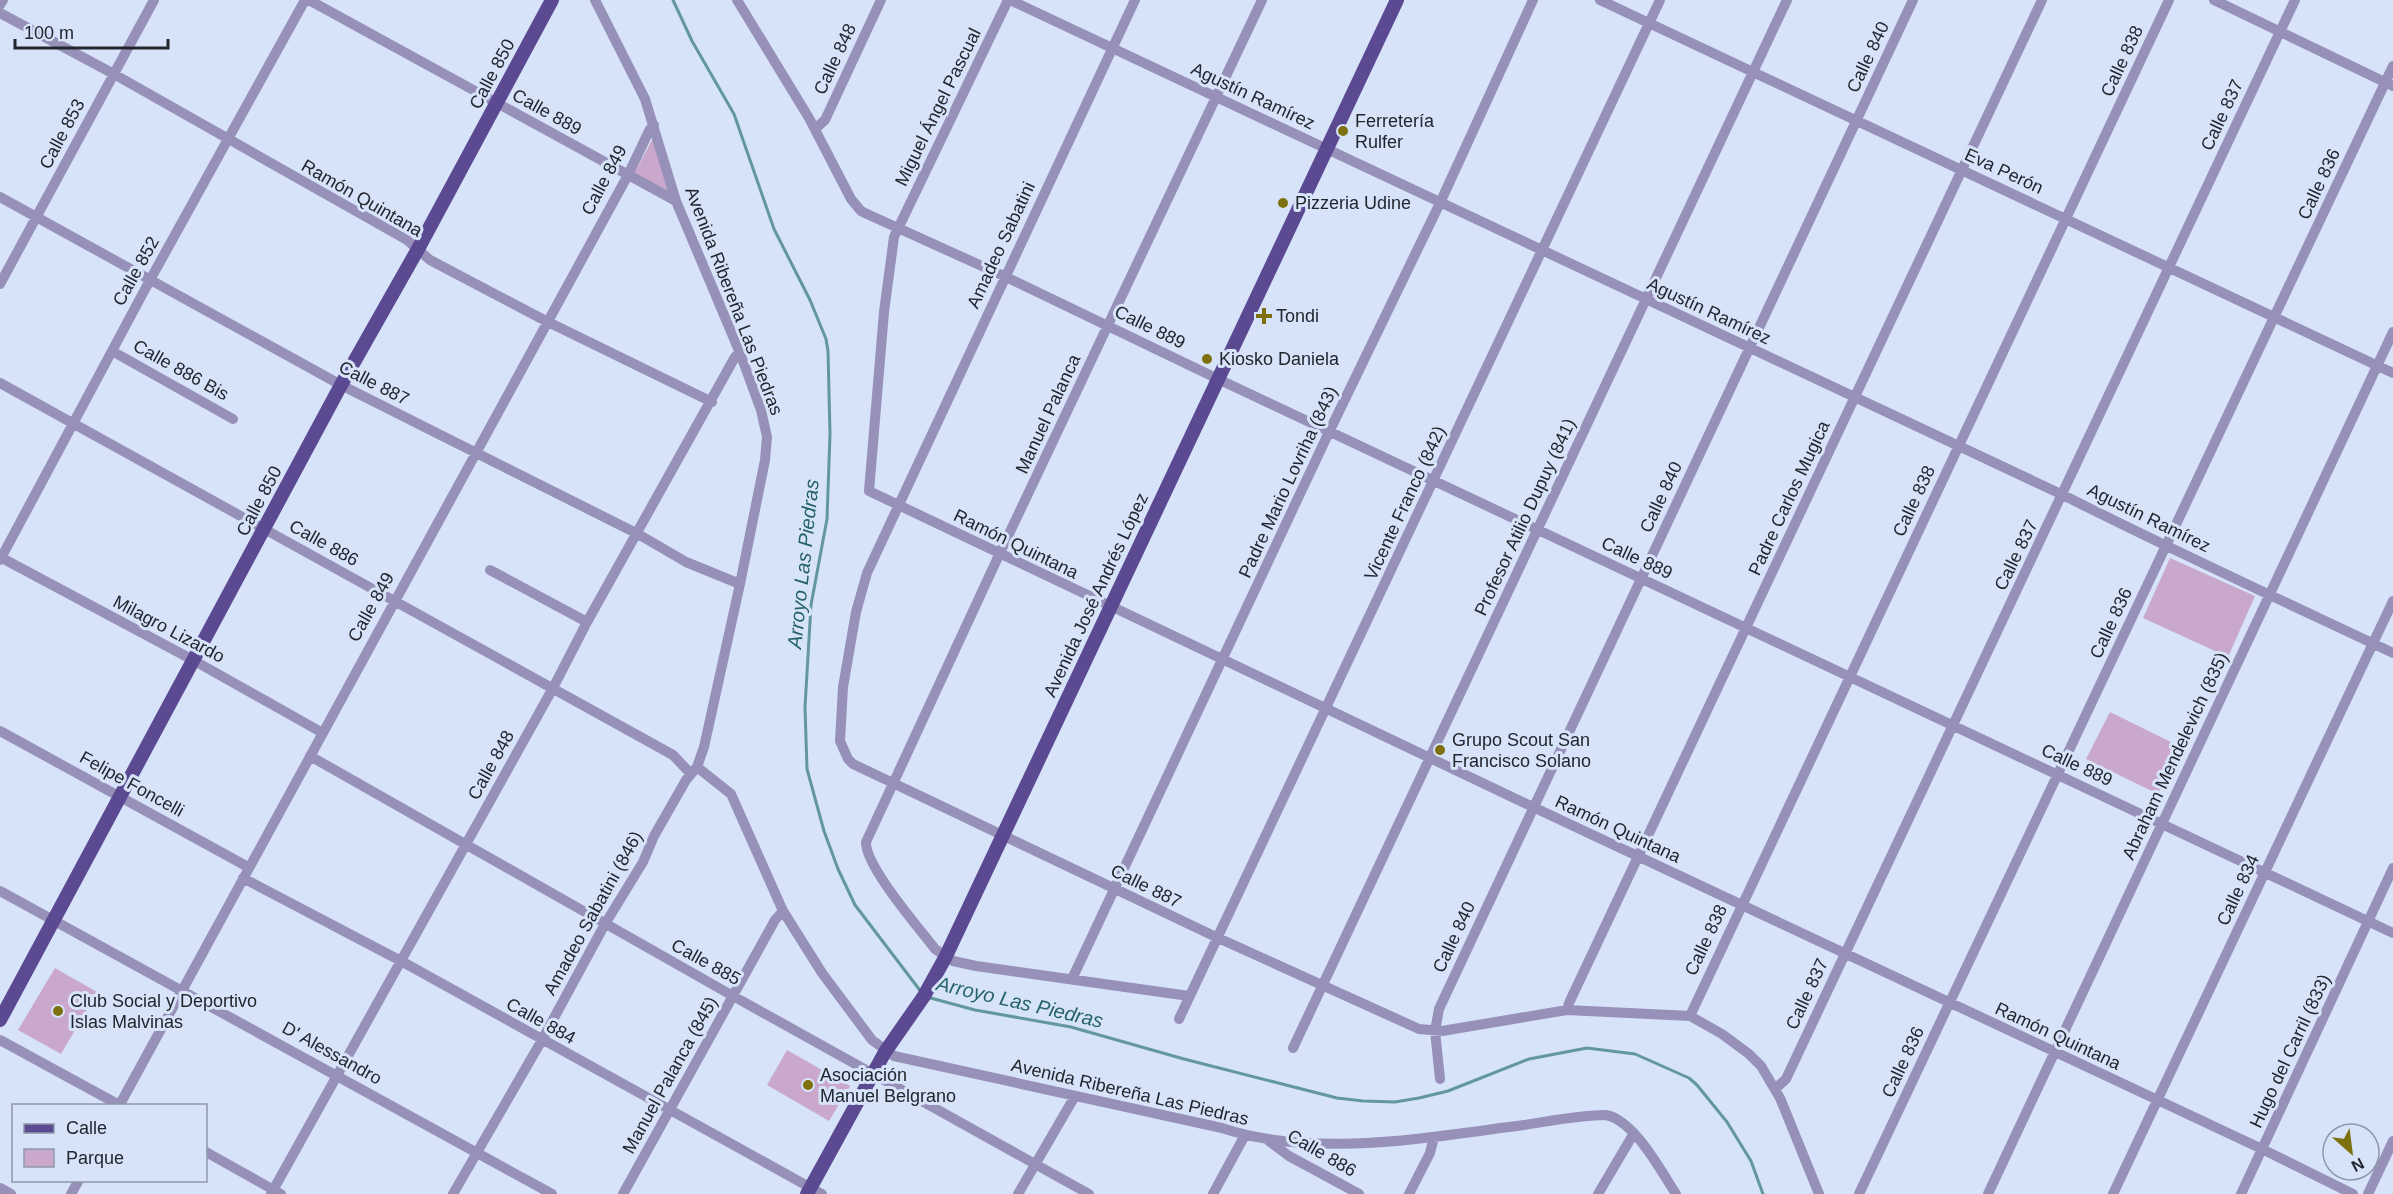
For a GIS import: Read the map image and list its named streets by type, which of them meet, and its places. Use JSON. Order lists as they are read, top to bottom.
{
  "streets": {
    "main road": ["Calle 850", "Avenida José Andrés López"],
    "street": [
      "Calle 840",
      "Calle 848",
      "Calle 838",
      "Agustín Ramírez",
      "Miguel Ángel Pascual",
      "Calle 889",
      "Calle 837",
      "Calle 853",
      "Eva Perón",
      "Calle 849",
      "Calle 836",
      "Ramón Quintana",
      "Amadeo Sabatini",
      "Calle 852",
      "Avenida Ribereña Las Piedras",
      "Calle 886 Bis",
      "Calle 887",
      "Manuel Palanca",
      "Padre Mario Lovriha (843)",
      "Padre Carlos Mugica",
      "Vicente Franco (842)",
      "Profesor Atilio Dupuy (841)",
      "Calle 886",
      "Milagro Lizardo",
      "Abraham Mendelevich (835)",
      "Felipe Foncelli",
      "Calle 834",
      "Amadeo Sabatini (846)",
      "Calle 885",
      "Calle 884",
      "Hugo del Carril (833)",
      "D' Alessandro",
      "Manuel Palanca (845)"
    ]
  },
  "crossings": [
    ["Calle 840", "Agustín Ramírez"],
    ["Calle 840", "Calle 889"],
    ["Calle 840", "Eva Perón"],
    ["Calle 840", "Ramón Quintana"],
    ["Calle 840", "Calle 887"],
    ["Calle 848", "Calle 889"],
    ["Calle 848", "Ramón Quintana"],
    ["Calle 848", "Avenida Ribereña Las Piedras"],
    ["Calle 848", "Calle 887"],
    ["Calle 848", "Calle 886"],
    ["Calle 848", "Calle 885"],
    ["Calle 848", "Calle 884"],
    ["Calle 848", "D' Alessandro"],
    ["Calle 838", "Agustín Ramírez"],
    ["Calle 838", "Calle 889"],
    ["Calle 838", "Eva Perón"],
    ["Calle 838", "Ramón Quintana"],
    ["Calle 850", "Calle 889"],
    ["Calle 850", "Ramón Quintana"],
    ["Calle 850", "Calle 887"],
    ["Calle 850", "Calle 886"],
    ["Calle 850", "Milagro Lizardo"],
    ["Calle 850", "Felipe Foncelli"],
    ["Calle 850", "D' Alessandro"],
    ["Agustín Ramírez", "Miguel Ángel Pascual"],
    ["Agustín Ramírez", "Calle 837"],
    ["Agustín Ramírez", "Calle 836"],
    ["Agustín Ramírez", "Amadeo Sabatini"],
    ["Agustín Ramírez", "Manuel Palanca"],
    ["Agustín Ramírez", "Padre Mario Lovriha (843)"],
    ["Agustín Ramírez", "Padre Carlos Mugica"],
    ["Agustín Ramírez", "Vicente Franco (842)"],
    ["Agustín Ramírez", "Profesor Atilio Dupuy (841)"],
    ["Agustín Ramírez", "Avenida José Andrés López"],
    ["Agustín Ramírez", "Abraham Mendelevich (835)"],
    ["Agustín Ramírez", "Calle 834"],
    ["Miguel Ángel Pascual", "Calle 889"],
    ["Miguel Ángel Pascual", "Ramón Quintana"],
    ["Calle 889", "Calle 837"],
    ["Calle 889", "Calle 849"],
    ["Calle 889", "Calle 836"],
    ["Calle 889", "Ramón Quintana"],
    ["Calle 889", "Amadeo Sabatini"],
    ["Calle 889", "Calle 852"],
    ["Calle 889", "Avenida Ribereña Las Piedras"],
    ["Calle 889", "Manuel Palanca"],
    ["Calle 889", "Padre Mario Lovriha (843)"],
    ["Calle 889", "Padre Carlos Mugica"],
    ["Calle 889", "Vicente Franco (842)"],
    ["Calle 889", "Profesor Atilio Dupuy (841)"],
    ["Calle 889", "Avenida José Andrés López"],
    ["Calle 889", "Abraham Mendelevich (835)"],
    ["Calle 889", "Calle 834"],
    ["Calle 889", "Hugo del Carril (833)"],
    ["Calle 837", "Eva Perón"],
    ["Calle 837", "Ramón Quintana"],
    ["Calle 853", "Ramón Quintana"],
    ["Calle 853", "Calle 887"],
    ["Eva Perón", "Calle 836"],
    ["Eva Perón", "Padre Carlos Mugica"],
    ["Eva Perón", "Vicente Franco (842)"],
    ["Eva Perón", "Profesor Atilio Dupuy (841)"],
    ["Eva Perón", "Abraham Mendelevich (835)"],
    ["Calle 849", "Ramón Quintana"],
    ["Calle 849", "Avenida Ribereña Las Piedras"],
    ["Calle 849", "Calle 887"],
    ["Calle 849", "Calle 886"],
    ["Calle 849", "Milagro Lizardo"],
    ["Calle 849", "Felipe Foncelli"],
    ["Calle 849", "Calle 885"],
    ["Calle 849", "Calle 884"],
    ["Calle 849", "D' Alessandro"],
    ["Calle 836", "Ramón Quintana"],
    ["Ramón Quintana", "Amadeo Sabatini"],
    ["Ramón Quintana", "Calle 852"],
    ["Ramón Quintana", "Calle 887"],
    ["Ramón Quintana", "Manuel Palanca"],
    ["Ramón Quintana", "Padre Mario Lovriha (843)"],
    ["Ramón Quintana", "Padre Carlos Mugica"],
    ["Ramón Quintana", "Vicente Franco (842)"],
    ["Ramón Quintana", "Profesor Atilio Dupuy (841)"],
    ["Ramón Quintana", "Avenida José Andrés López"],
    ["Ramón Quintana", "Abraham Mendelevich (835)"],
    ["Ramón Quintana", "Calle 834"],
    ["Ramón Quintana", "Hugo del Carril (833)"],
    ["Amadeo Sabatini", "Calle 887"],
    ["Calle 852", "Calle 886 Bis"],
    ["Calle 852", "Calle 887"],
    ["Calle 852", "Calle 886"],
    ["Calle 852", "Milagro Lizardo"],
    ["Avenida Ribereña Las Piedras", "Calle 887"],
    ["Avenida Ribereña Las Piedras", "Calle 886"],
    ["Avenida Ribereña Las Piedras", "Avenida José Andrés López"],
    ["Avenida Ribereña Las Piedras", "Amadeo Sabatini (846)"],
    ["Avenida Ribereña Las Piedras", "Manuel Palanca (845)"],
    ["Calle 887", "Manuel Palanca"],
    ["Calle 887", "Padre Mario Lovriha (843)"],
    ["Calle 887", "Vicente Franco (842)"],
    ["Calle 887", "Profesor Atilio Dupuy (841)"],
    ["Calle 887", "Avenida José Andrés López"],
    ["Manuel Palanca", "Avenida José Andrés López"],
    ["Calle 886", "Amadeo Sabatini (846)"],
    ["Avenida José Andrés López", "Calle 885"],
    ["Avenida José Andrés López", "Calle 884"],
    ["Felipe Foncelli", "Calle 884"],
    ["Amadeo Sabatini (846)", "Calle 885"],
    ["Amadeo Sabatini (846)", "Calle 884"],
    ["Amadeo Sabatini (846)", "D' Alessandro"],
    ["Calle 885", "Manuel Palanca (845)"],
    ["Calle 884", "Manuel Palanca (845)"]
  ],
  "water": ["Arroyo Las Piedras"],
  "places": {
    "other": [
      "Ferretería Rulfer",
      "Pizzeria Udine",
      "Kiosko Daniela",
      "Grupo Scout San Francisco Solano",
      "Club Social y Deportivo Islas Malvinas",
      "Asociación Manuel Belgrano"
    ],
    "health": ["Tondi"]
  },
  "legend": ["Calle", "Parque"],
  "scale_bar": "100 m",
  "north": "bottom right"
}
